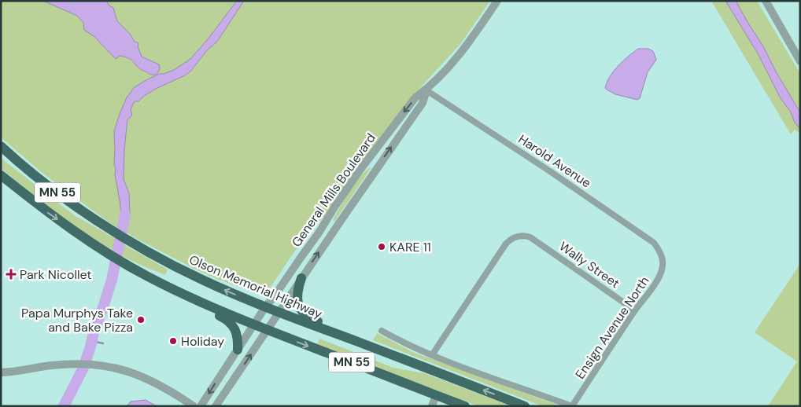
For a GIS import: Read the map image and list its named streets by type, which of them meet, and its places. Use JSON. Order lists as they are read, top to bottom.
{
  "streets": {
    "highway": ["MN 55", "Olson Memorial Highway"],
    "street": [
      "Harold Avenue",
      "General Mills Boulevard",
      "Wally Street",
      "Ensign Avenue North"
    ]
  },
  "crossings": [
    ["Harold Avenue", "General Mills Boulevard"],
    ["Harold Avenue", "Ensign Avenue North"],
    ["General Mills Boulevard", "MN 55"],
    ["General Mills Boulevard", "Olson Memorial Highway"],
    ["Wally Street", "Ensign Avenue North"]
  ],
  "places": {
    "other": ["KARE 11", "Papa Murphys Take and Bake Pizza", "Holiday"],
    "health": ["Park Nicollet"]
  }
}
